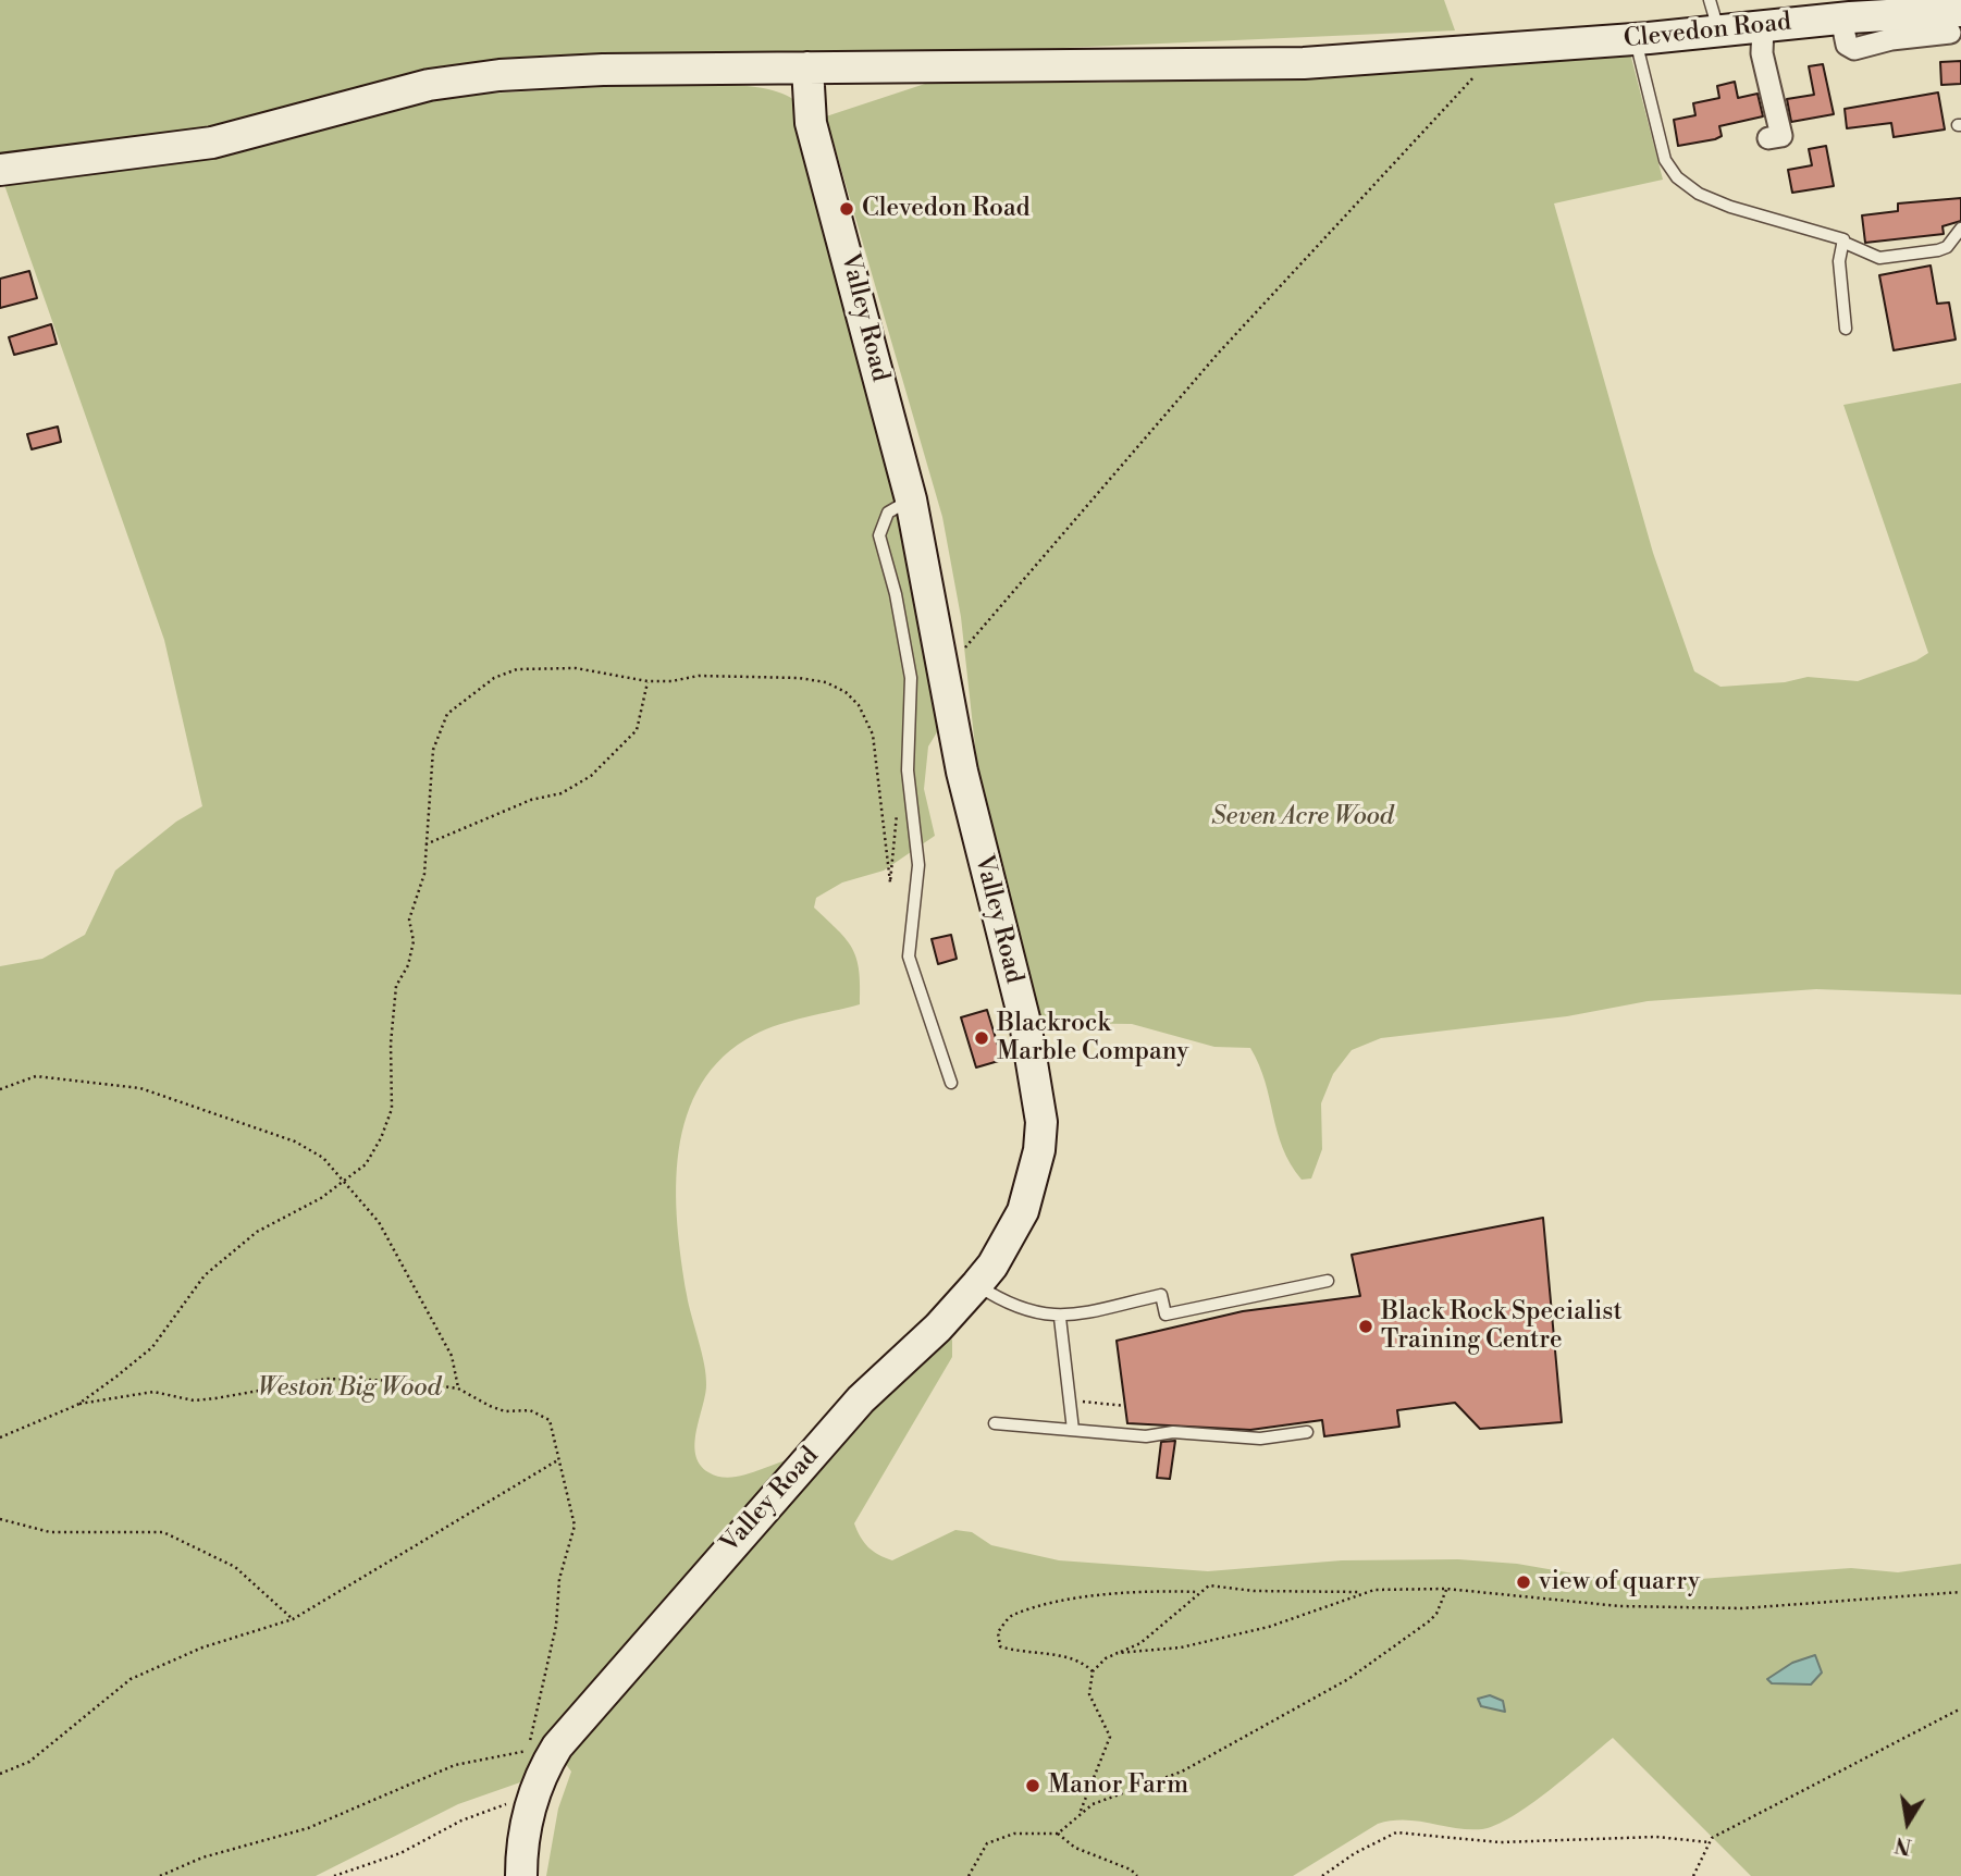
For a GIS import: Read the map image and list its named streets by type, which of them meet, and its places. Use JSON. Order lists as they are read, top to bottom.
{
  "streets": {
    "street": ["Clevedon Road", "Valley Road"]
  },
  "crossings": [
    ["Clevedon Road", "Valley Road"]
  ],
  "parks": ["Seven Acre Wood", "Weston Big Wood"],
  "places": [
    "Clevedon Road",
    "Blackrock Marble Company",
    "Black Rock Specialist Training Centre",
    "view of quarry",
    "Manor Farm"
  ],
  "north": "bottom"
}
